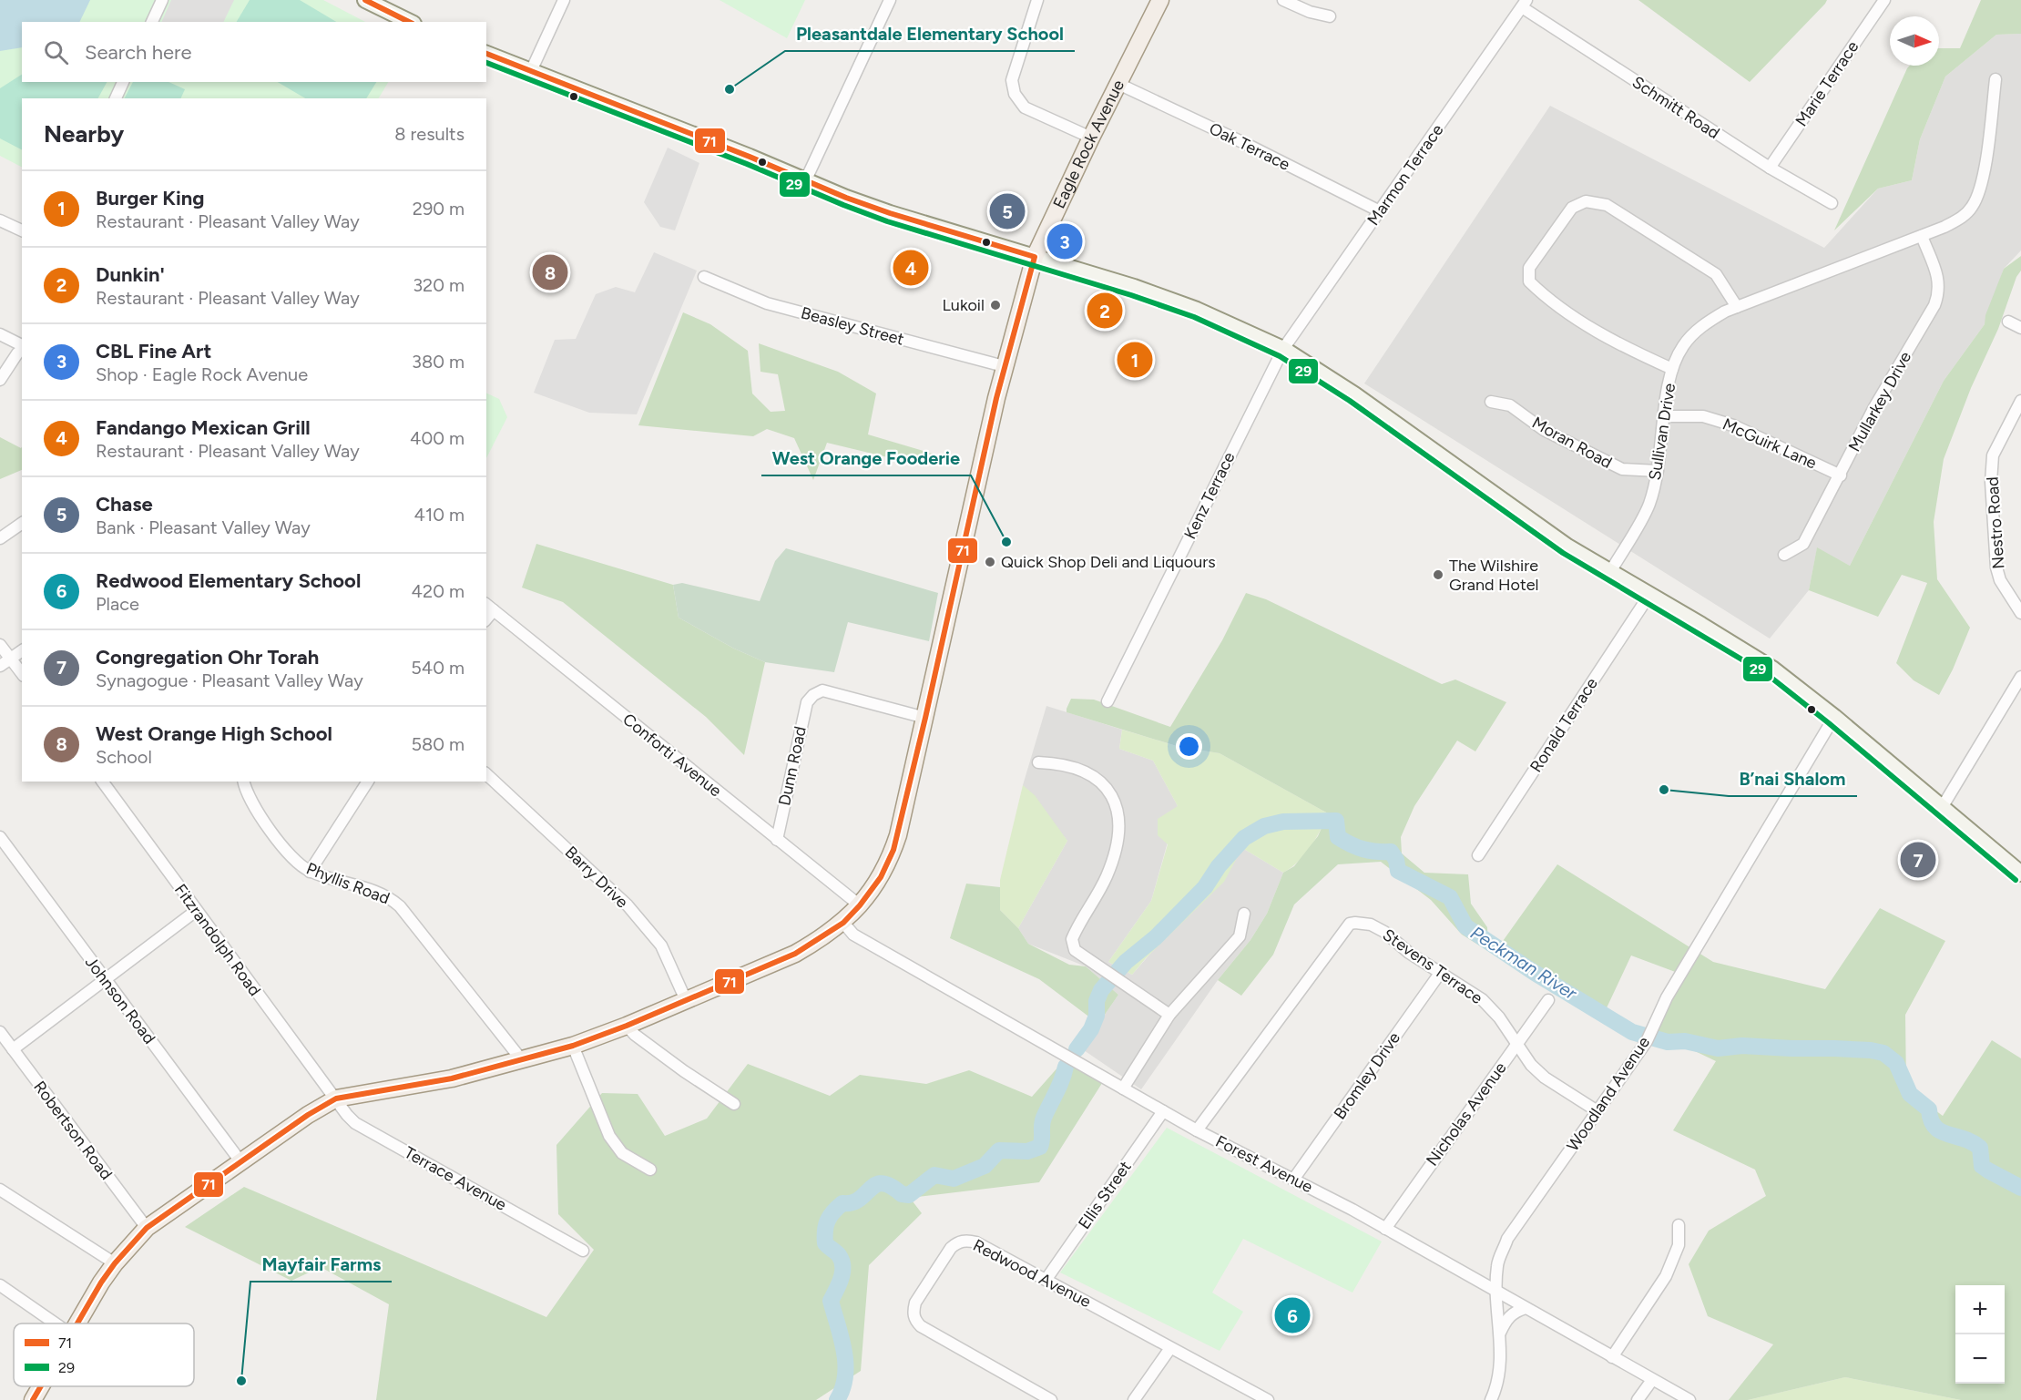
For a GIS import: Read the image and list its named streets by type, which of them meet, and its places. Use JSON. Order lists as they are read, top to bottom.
{
  "streets": {
    "main road": ["Eagle Rock Avenue"],
    "street": [
      "Marie Terrace",
      "Schmitt Road",
      "Oak Terrace",
      "Marmon Terrace",
      "Beasley Street",
      "Mullarkey Drive",
      "Sullivan Drive",
      "Moran Road",
      "McGuirk Lane",
      "Kenz Terrace",
      "Nestro Road",
      "Ronald Terrace",
      "Conforti Avenue",
      "Dunn Road",
      "Barry Drive",
      "Phyllis Road",
      "Fitzrandolph Road",
      "Stevens Terrace",
      "Johnson Road",
      "Bromley Drive",
      "Woodland Avenue",
      "Nicholas Avenue",
      "Robertson Road",
      "Forest Avenue",
      "Terrace Avenue",
      "Ellis Street",
      "Redwood Avenue"
    ]
  },
  "crossings": [
    ["Marie Terrace", "Schmitt Road"],
    ["Schmitt Road", "Marmon Terrace"],
    ["Eagle Rock Avenue", "Oak Terrace"],
    ["Eagle Rock Avenue", "Beasley Street"],
    ["Eagle Rock Avenue", "Conforti Avenue"],
    ["Eagle Rock Avenue", "Dunn Road"],
    ["Eagle Rock Avenue", "Barry Drive"],
    ["Eagle Rock Avenue", "Phyllis Road"],
    ["Eagle Rock Avenue", "Fitzrandolph Road"],
    ["Eagle Rock Avenue", "Johnson Road"],
    ["Eagle Rock Avenue", "Robertson Road"],
    ["Eagle Rock Avenue", "Forest Avenue"],
    ["Eagle Rock Avenue", "Terrace Avenue"],
    ["Oak Terrace", "Marmon Terrace"],
    ["Marmon Terrace", "Kenz Terrace"],
    ["Mullarkey Drive", "Sullivan Drive"],
    ["Mullarkey Drive", "McGuirk Lane"],
    ["Sullivan Drive", "Moran Road"],
    ["Sullivan Drive", "McGuirk Lane"],
    ["Conforti Avenue", "Dunn Road"],
    ["Fitzrandolph Road", "Terrace Avenue"],
    ["Stevens Terrace", "Bromley Drive"],
    ["Stevens Terrace", "Woodland Avenue"],
    ["Stevens Terrace", "Nicholas Avenue"],
    ["Stevens Terrace", "Forest Avenue"],
    ["Bromley Drive", "Forest Avenue"],
    ["Woodland Avenue", "Forest Avenue"],
    ["Nicholas Avenue", "Forest Avenue"],
    ["Forest Avenue", "Ellis Street"],
    ["Ellis Street", "Redwood Avenue"]
  ],
  "water": ["Peckman River"],
  "places": [
    "Pleasantdale Elementary School",
    "Lukoil",
    "West Orange Fooderie",
    "Quick Shop Deli and Liquours",
    "The Wilshire Grand Hotel",
    "B’nai Shalom",
    "Mayfair Farms"
  ],
  "lines": ["transit line 71", "transit line 29"],
  "legend": ["71", "29"],
  "north": "right",
  "page": {
    "search": "Search here",
    "heading": ["Nearby", "8 results"],
    "list": [
      {
        "mark": "1",
        "name": "Burger King",
        "note": "Restaurant · Pleasant Valley Way",
        "value": "290 m"
      },
      {
        "mark": "2",
        "name": "Dunkin'",
        "note": "Restaurant · Pleasant Valley Way",
        "value": "320 m"
      },
      {
        "mark": "3",
        "name": "CBL Fine Art",
        "note": "Shop · Eagle Rock Avenue",
        "value": "380 m"
      },
      {
        "mark": "4",
        "name": "Fandango Mexican Grill",
        "note": "Restaurant · Pleasant Valley Way",
        "value": "400 m"
      },
      {
        "mark": "5",
        "name": "Chase",
        "note": "Bank · Pleasant Valley Way",
        "value": "410 m"
      },
      {
        "mark": "6",
        "name": "Redwood Elementary School",
        "note": "Place",
        "value": "420 m"
      },
      {
        "mark": "7",
        "name": "Congregation Ohr Torah",
        "note": "Synagogue · Pleasant Valley Way",
        "value": "540 m"
      },
      {
        "mark": "8",
        "name": "West Orange High School",
        "note": "School",
        "value": "580 m"
      }
    ],
    "pins": [
      "5",
      "3",
      "4",
      "8",
      "2",
      "1",
      "7",
      "6"
    ],
    "map_buttons": ["+", "−"]
  }
}
